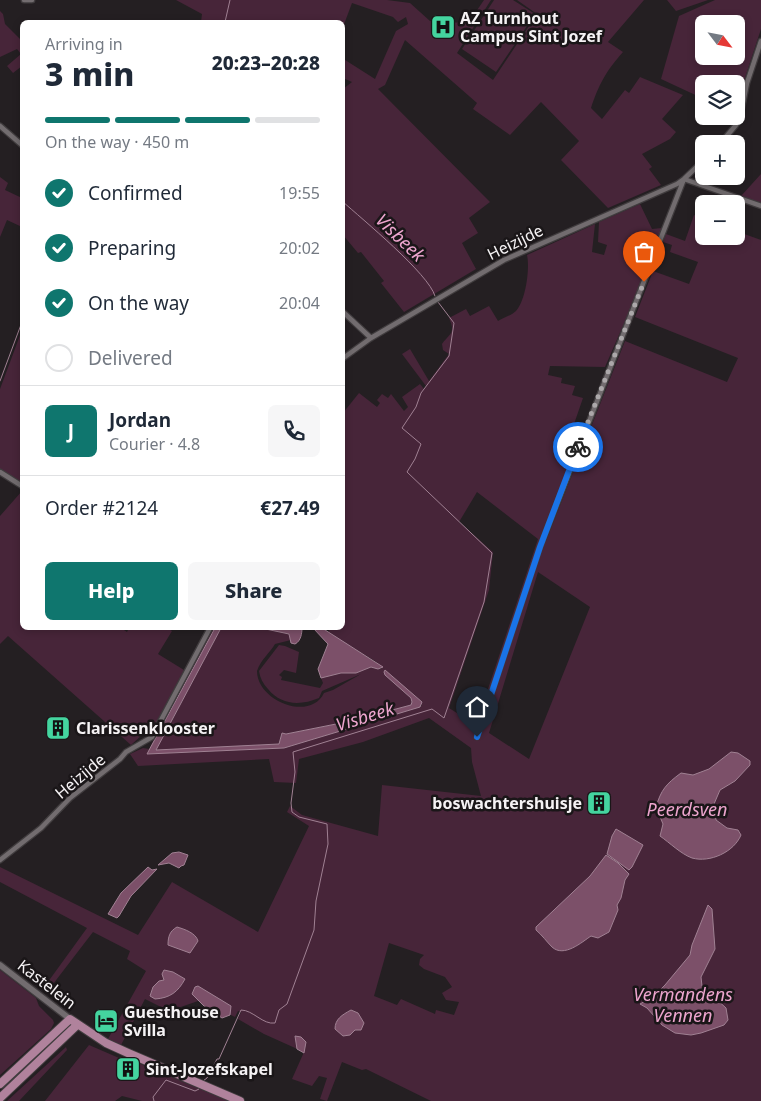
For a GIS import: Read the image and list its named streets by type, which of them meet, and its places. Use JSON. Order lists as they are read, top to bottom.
{
  "streets": {
    "main road": ["Kastelein"],
    "street": ["Heizijde"]
  },
  "water": ["Visbeek", "Peerdsven", "Vermandens Vennen"],
  "places": {
    "hospital": ["AZ Turnhout Campus Sint Jozef"],
    "building": ["Clarissenklooster", "boswachtershuisje", "Sint-Jozefskapel"],
    "hotel": ["Guesthouse Svilla"]
  },
  "north": "bottom right",
  "page": {
    "map_buttons": ["+", "−"],
    "heading": ["3 min", "Arriving in", "20:23–20:28"],
    "panel": [
      "Jordan",
      "Courier · 4.8",
      "Order #2124",
      "€27.49"
    ],
    "bar": "On the way · 450 m",
    "list": [
      ["Confirmed", "19:55"],
      ["Preparing", "20:02"],
      ["On the way", "20:04"],
      "Delivered"
    ],
    "round": "J",
    "buttons": ["Help", "Share"]
  }
}
